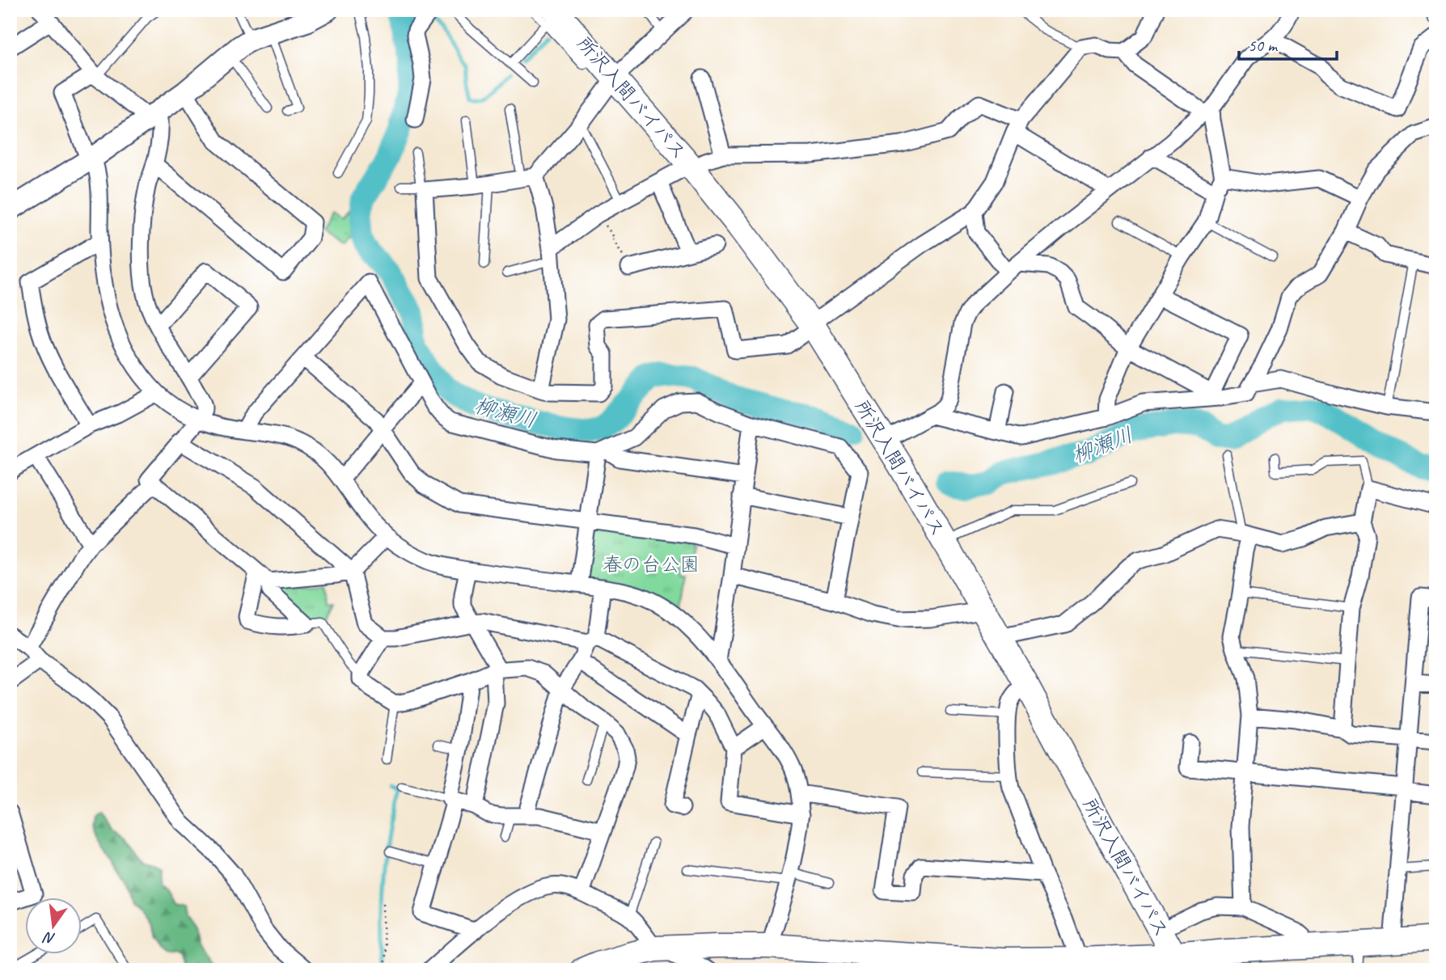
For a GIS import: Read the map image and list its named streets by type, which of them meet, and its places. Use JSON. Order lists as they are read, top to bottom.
{
  "streets": {
    "main road": ["所沢入間バイパス"]
  },
  "water": ["柳瀬川"],
  "parks": ["春の台公園"],
  "scale_bar": "50 m",
  "north": "bottom"
}
